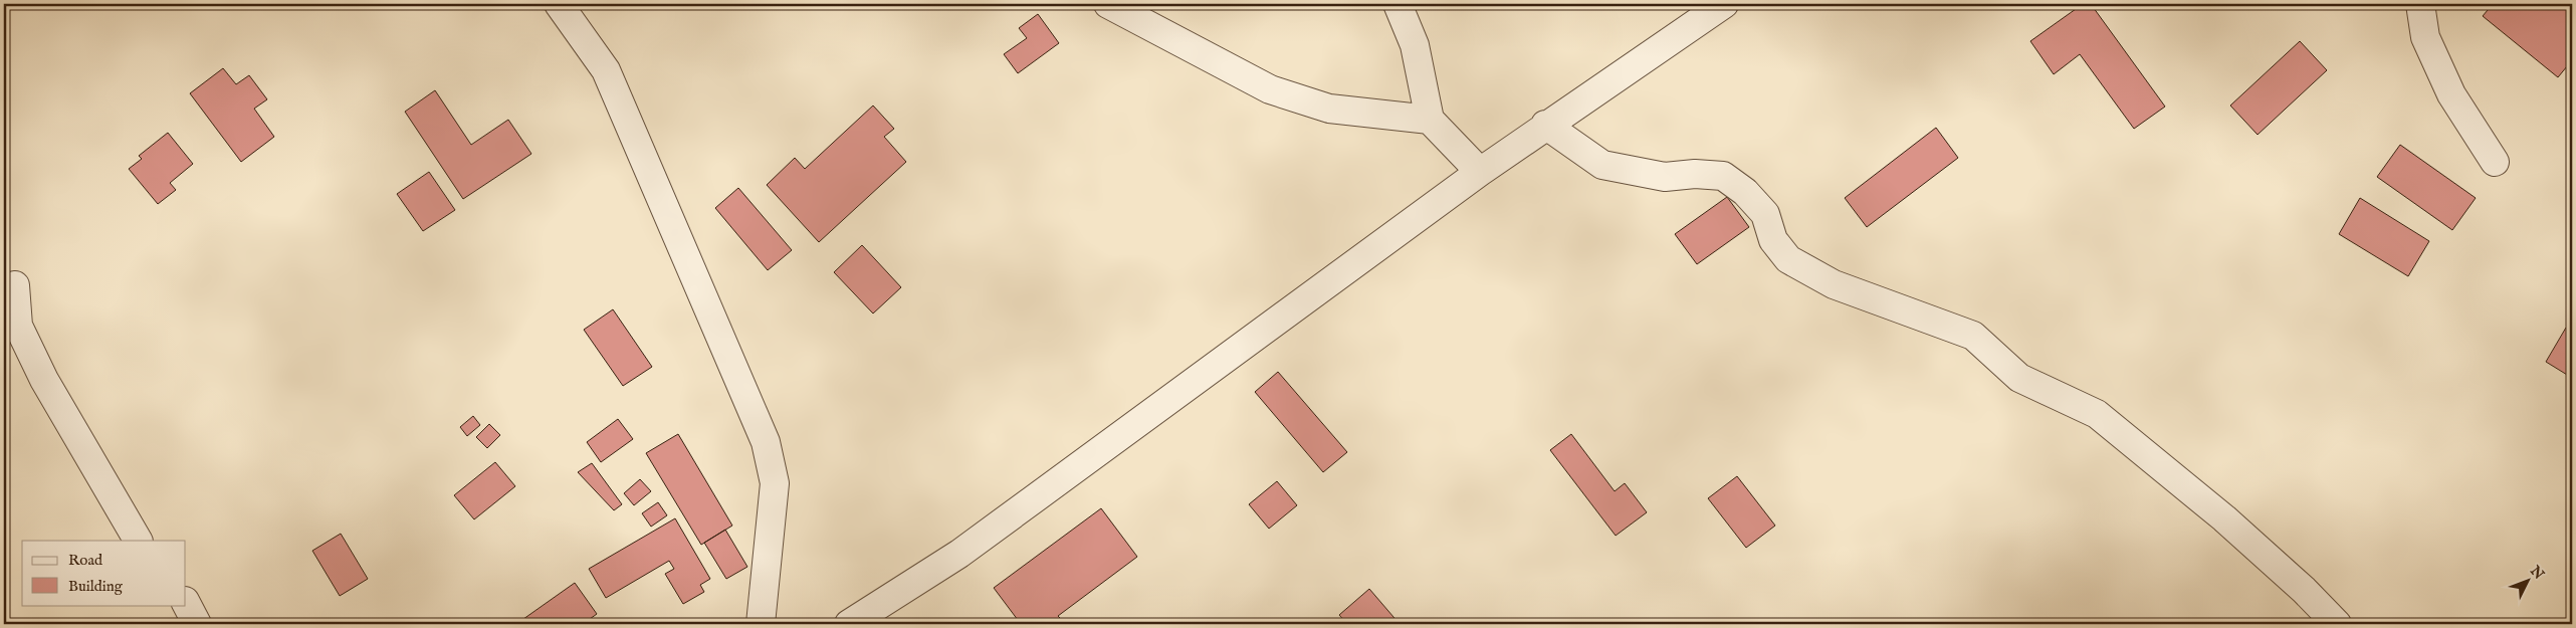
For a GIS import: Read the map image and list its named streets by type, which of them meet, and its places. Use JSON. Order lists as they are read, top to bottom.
{
  "legend": ["Road", "Building"],
  "north": "top right"
}
